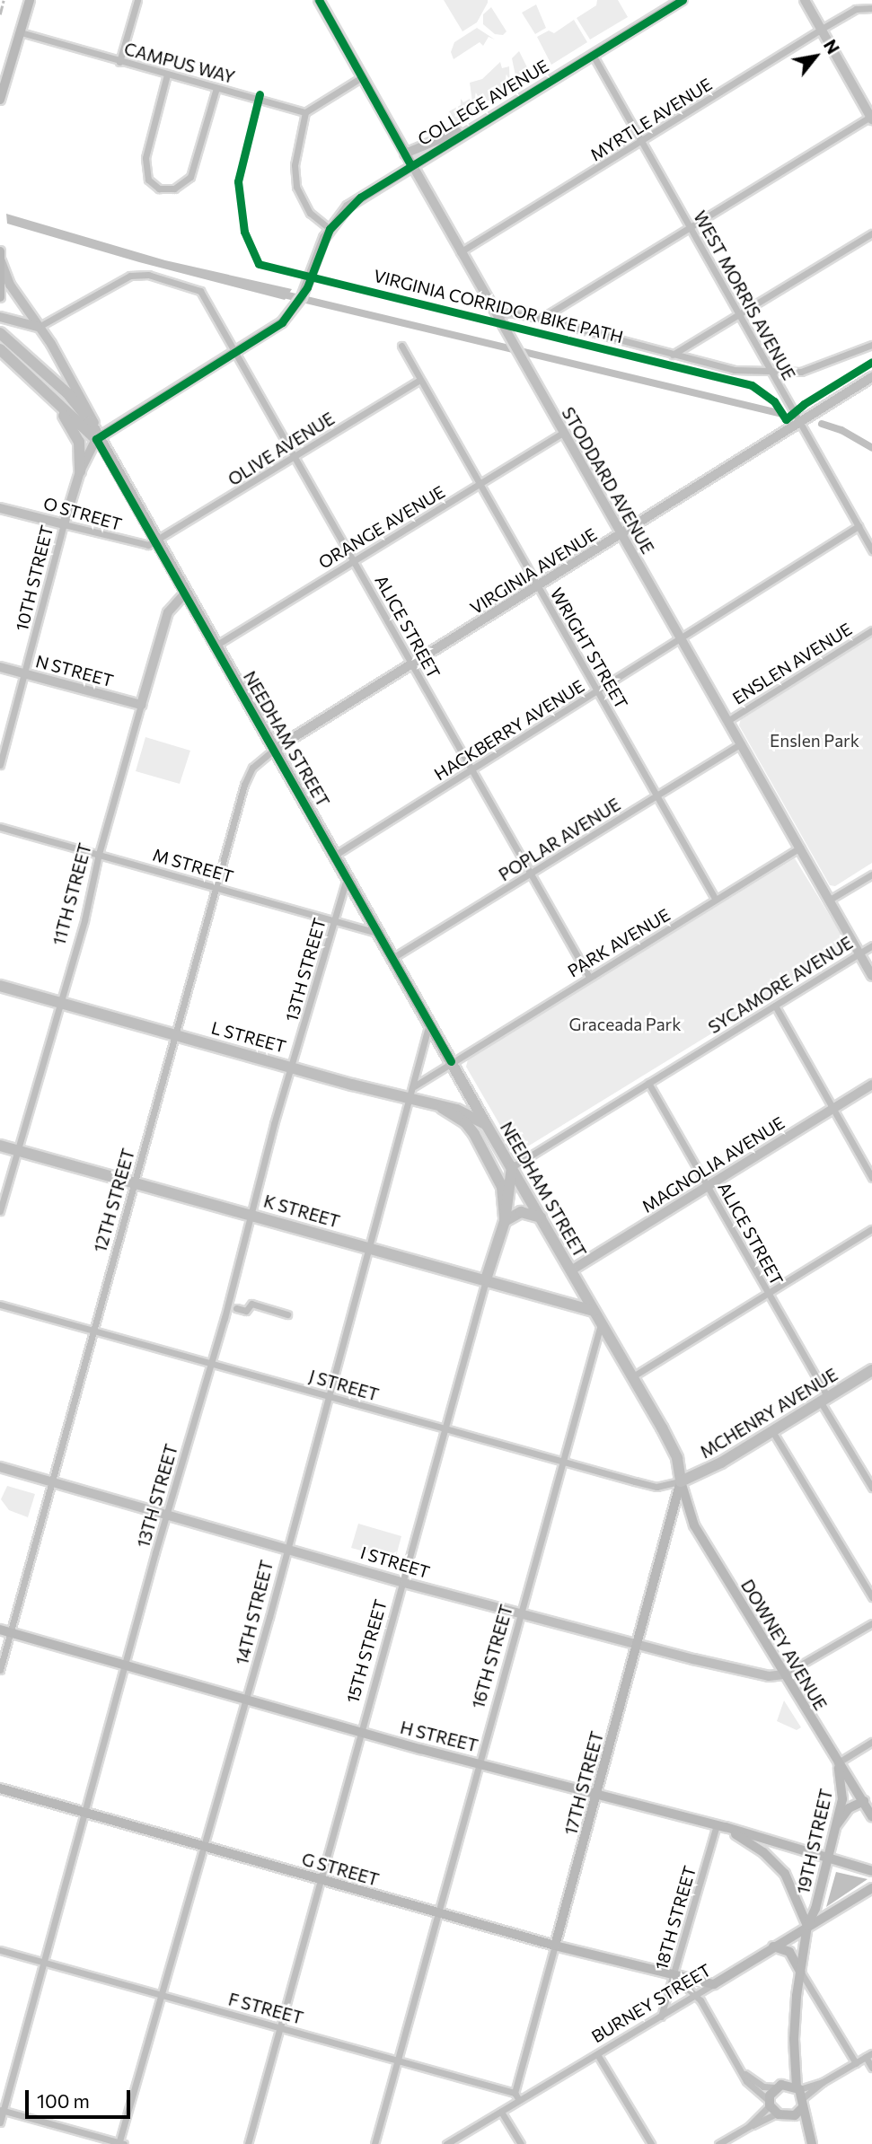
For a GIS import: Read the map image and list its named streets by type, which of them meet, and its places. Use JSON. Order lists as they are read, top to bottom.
{
  "streets": {
    "main road": [
      "NEEDHAM STREET",
      "L STREET",
      "K STREET",
      "MCHENRY AVENUE",
      "DOWNEY AVENUE",
      "15TH STREET",
      "H STREET",
      "17TH STREET",
      "19TH STREET",
      "G STREET",
      "BURNEY STREET"
    ],
    "street": [
      "CAMPUS WAY",
      "COLLEGE AVENUE",
      "MYRTLE AVENUE",
      "WEST MORRIS AVENUE",
      "OLIVE AVENUE",
      "STODDARD AVENUE",
      "O STREET",
      "ORANGE AVENUE",
      "VIRGINIA AVENUE",
      "10TH STREET",
      "ALICE STREET",
      "WRIGHT STREET",
      "ENSLEN AVENUE",
      "N STREET",
      "HACKBERRY AVENUE",
      "POPLAR AVENUE",
      "M STREET",
      "11TH STREET",
      "PARK AVENUE",
      "13TH STREET",
      "SYCAMORE AVENUE",
      "MAGNOLIA AVENUE",
      "12TH STREET",
      "J STREET",
      "I STREET",
      "14TH STREET",
      "16TH STREET",
      "18TH STREET",
      "F STREET"
    ],
    "cycle path": ["VIRGINIA CORRIDOR BIKE PATH"]
  },
  "crossings": [
    ["COLLEGE AVENUE", "WEST MORRIS AVENUE"],
    ["COLLEGE AVENUE", "STODDARD AVENUE"],
    ["COLLEGE AVENUE", "10TH STREET"],
    ["COLLEGE AVENUE", "ALICE STREET"],
    ["COLLEGE AVENUE", "NEEDHAM STREET"],
    ["MYRTLE AVENUE", "WEST MORRIS AVENUE"],
    ["MYRTLE AVENUE", "STODDARD AVENUE"],
    ["WEST MORRIS AVENUE", "VIRGINIA AVENUE"],
    ["WEST MORRIS AVENUE", "HACKBERRY AVENUE"],
    ["OLIVE AVENUE", "O STREET"],
    ["OLIVE AVENUE", "ALICE STREET"],
    ["OLIVE AVENUE", "WRIGHT STREET"],
    ["OLIVE AVENUE", "NEEDHAM STREET"],
    ["STODDARD AVENUE", "ORANGE AVENUE"],
    ["STODDARD AVENUE", "VIRGINIA AVENUE"],
    ["STODDARD AVENUE", "ENSLEN AVENUE"],
    ["STODDARD AVENUE", "HACKBERRY AVENUE"],
    ["STODDARD AVENUE", "POPLAR AVENUE"],
    ["STODDARD AVENUE", "PARK AVENUE"],
    ["STODDARD AVENUE", "SYCAMORE AVENUE"],
    ["O STREET", "10TH STREET"],
    ["O STREET", "NEEDHAM STREET"],
    ["ORANGE AVENUE", "ALICE STREET"],
    ["ORANGE AVENUE", "WRIGHT STREET"],
    ["ORANGE AVENUE", "NEEDHAM STREET"],
    ["VIRGINIA AVENUE", "ALICE STREET"],
    ["VIRGINIA AVENUE", "WRIGHT STREET"],
    ["VIRGINIA AVENUE", "NEEDHAM STREET"],
    ["VIRGINIA AVENUE", "12TH STREET"],
    ["10TH STREET", "N STREET"],
    ["10TH STREET", "NEEDHAM STREET"],
    ["ALICE STREET", "HACKBERRY AVENUE"],
    ["ALICE STREET", "NEEDHAM STREET"],
    ["ALICE STREET", "POPLAR AVENUE"],
    ["ALICE STREET", "PARK AVENUE"],
    ["ALICE STREET", "SYCAMORE AVENUE"],
    ["ALICE STREET", "MAGNOLIA AVENUE"],
    ["ALICE STREET", "MCHENRY AVENUE"],
    ["WRIGHT STREET", "HACKBERRY AVENUE"],
    ["WRIGHT STREET", "POPLAR AVENUE"],
    ["WRIGHT STREET", "PARK AVENUE"],
    ["N STREET", "11TH STREET"],
    ["HACKBERRY AVENUE", "NEEDHAM STREET"],
    ["NEEDHAM STREET", "POPLAR AVENUE"],
    ["NEEDHAM STREET", "M STREET"],
    ["NEEDHAM STREET", "11TH STREET"],
    ["NEEDHAM STREET", "PARK AVENUE"],
    ["NEEDHAM STREET", "13TH STREET"],
    ["NEEDHAM STREET", "SYCAMORE AVENUE"],
    ["NEEDHAM STREET", "L STREET"],
    ["NEEDHAM STREET", "MAGNOLIA AVENUE"],
    ["NEEDHAM STREET", "12TH STREET"],
    ["NEEDHAM STREET", "K STREET"],
    ["NEEDHAM STREET", "J STREET"],
    ["NEEDHAM STREET", "MCHENRY AVENUE"],
    ["NEEDHAM STREET", "14TH STREET"],
    ["NEEDHAM STREET", "DOWNEY AVENUE"],
    ["NEEDHAM STREET", "15TH STREET"],
    ["NEEDHAM STREET", "16TH STREET"],
    ["NEEDHAM STREET", "17TH STREET"],
    ["M STREET", "11TH STREET"],
    ["M STREET", "13TH STREET"],
    ["M STREET", "12TH STREET"],
    ["11TH STREET", "L STREET"],
    ["11TH STREET", "K STREET"],
    ["13TH STREET", "L STREET"],
    ["13TH STREET", "K STREET"],
    ["13TH STREET", "J STREET"],
    ["13TH STREET", "I STREET"],
    ["13TH STREET", "H STREET"],
    ["13TH STREET", "G STREET"],
    ["13TH STREET", "F STREET"],
    ["SYCAMORE AVENUE", "15TH STREET"],
    ["L STREET", "12TH STREET"],
    ["L STREET", "14TH STREET"],
    ["12TH STREET", "K STREET"],
    ["12TH STREET", "J STREET"],
    ["12TH STREET", "I STREET"],
    ["12TH STREET", "H STREET"],
    ["K STREET", "14TH STREET"],
    ["K STREET", "15TH STREET"],
    ["J STREET", "MCHENRY AVENUE"],
    ["J STREET", "14TH STREET"],
    ["J STREET", "DOWNEY AVENUE"],
    ["J STREET", "15TH STREET"],
    ["J STREET", "16TH STREET"],
    ["J STREET", "17TH STREET"],
    ["MCHENRY AVENUE", "DOWNEY AVENUE"],
    ["MCHENRY AVENUE", "17TH STREET"],
    ["I STREET", "14TH STREET"],
    ["I STREET", "DOWNEY AVENUE"],
    ["I STREET", "15TH STREET"],
    ["I STREET", "16TH STREET"],
    ["I STREET", "17TH STREET"],
    ["14TH STREET", "H STREET"],
    ["14TH STREET", "G STREET"],
    ["14TH STREET", "F STREET"],
    ["DOWNEY AVENUE", "17TH STREET"],
    ["DOWNEY AVENUE", "19TH STREET"],
    ["15TH STREET", "H STREET"],
    ["15TH STREET", "G STREET"],
    ["15TH STREET", "F STREET"],
    ["16TH STREET", "H STREET"],
    ["16TH STREET", "G STREET"],
    ["16TH STREET", "F STREET"],
    ["H STREET", "17TH STREET"],
    ["H STREET", "19TH STREET"],
    ["H STREET", "18TH STREET"],
    ["17TH STREET", "G STREET"],
    ["17TH STREET", "F STREET"],
    ["19TH STREET", "BURNEY STREET"],
    ["G STREET", "18TH STREET"],
    ["G STREET", "BURNEY STREET"],
    ["18TH STREET", "BURNEY STREET"]
  ],
  "parks": ["Enslen Park", "Graceada Park"],
  "scale_bar": "100 m",
  "north": "top right"
}
